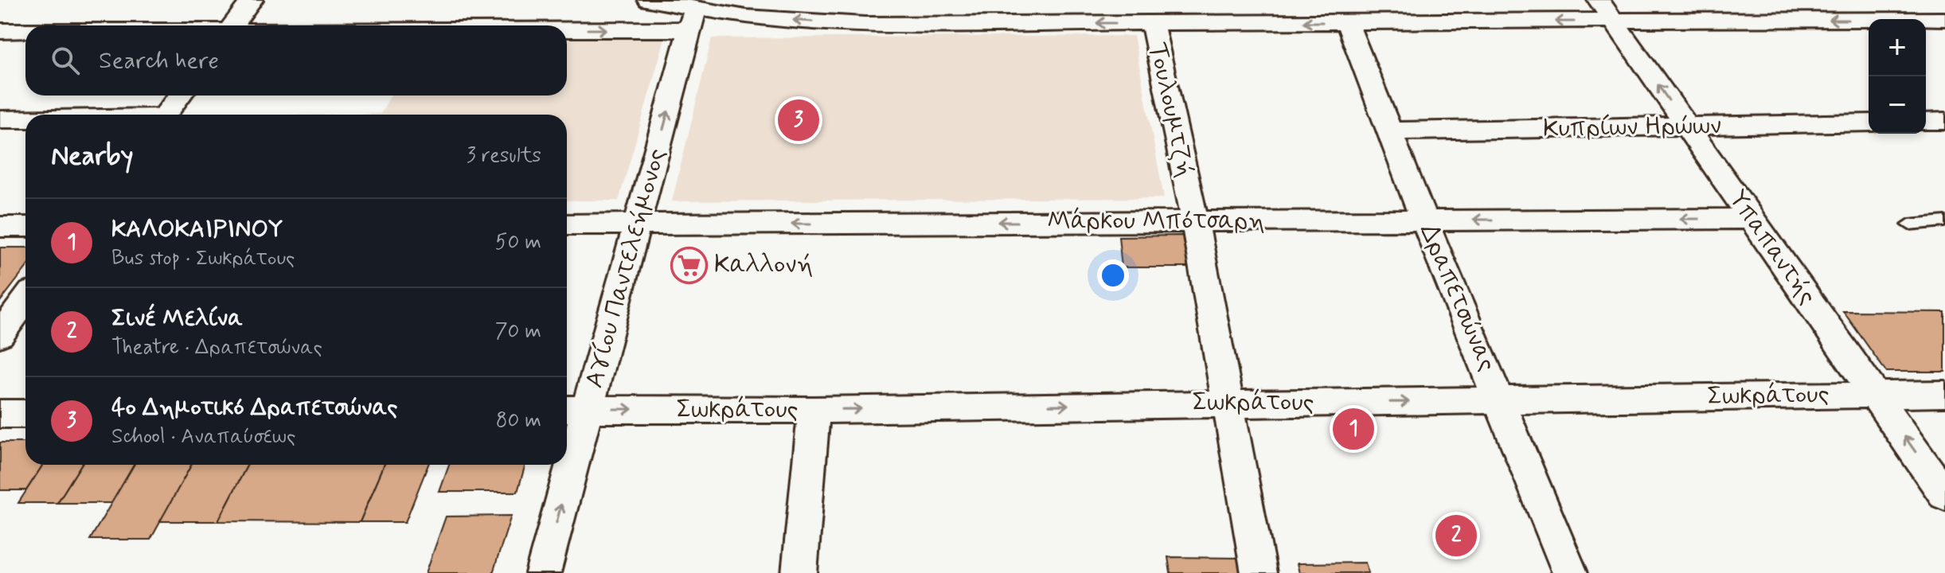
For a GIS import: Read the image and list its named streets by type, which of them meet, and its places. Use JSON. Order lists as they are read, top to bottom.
{
  "streets": {
    "street": [
      "Τουλουμτζή",
      "Κυπρίων Ηρώων",
      "Μάρκου Μπότσαρη",
      "Υπαπαντής",
      "Αγίου Παντελεήμονος",
      "Δραπετσώνας",
      "Σωκράτους"
    ]
  },
  "crossings": [
    ["Τουλουμτζή", "Μάρκου Μπότσαρη"],
    ["Τουλουμτζή", "Σωκράτους"],
    ["Κυπρίων Ηρώων", "Υπαπαντής"],
    ["Κυπρίων Ηρώων", "Δραπετσώνας"],
    ["Μάρκου Μπότσαρη", "Υπαπαντής"],
    ["Μάρκου Μπότσαρη", "Αγίου Παντελεήμονος"],
    ["Μάρκου Μπότσαρη", "Δραπετσώνας"],
    ["Υπαπαντής", "Σωκράτους"],
    ["Αγίου Παντελεήμονος", "Σωκράτους"],
    ["Δραπετσώνας", "Σωκράτους"]
  ],
  "one_way": ["Υπαπαντής", "Αγίου Παντελεήμονος", "Σωκράτους"],
  "places": {
    "supermarket": ["Καλλονή"]
  },
  "page": {
    "map_buttons": ["+", "−"],
    "search": "Search here",
    "pins": ["3", "1", "2"],
    "heading": ["Nearby", "3 results"],
    "list": [
      {
        "mark": "1",
        "name": "ΚΑΛΟΚΑΙΡΙΝΟΥ",
        "note": "Bus stop · Σωκράτους",
        "value": "50 m"
      },
      {
        "mark": "2",
        "name": "Σινέ Μελίνα",
        "note": "Theatre · Δραπετσώνας",
        "value": "70 m"
      },
      {
        "mark": "3",
        "name": "4ο Δημοτικό Δραπετσώνας",
        "note": "School · Αναπαύσεως",
        "value": "80 m"
      }
    ]
  }
}
